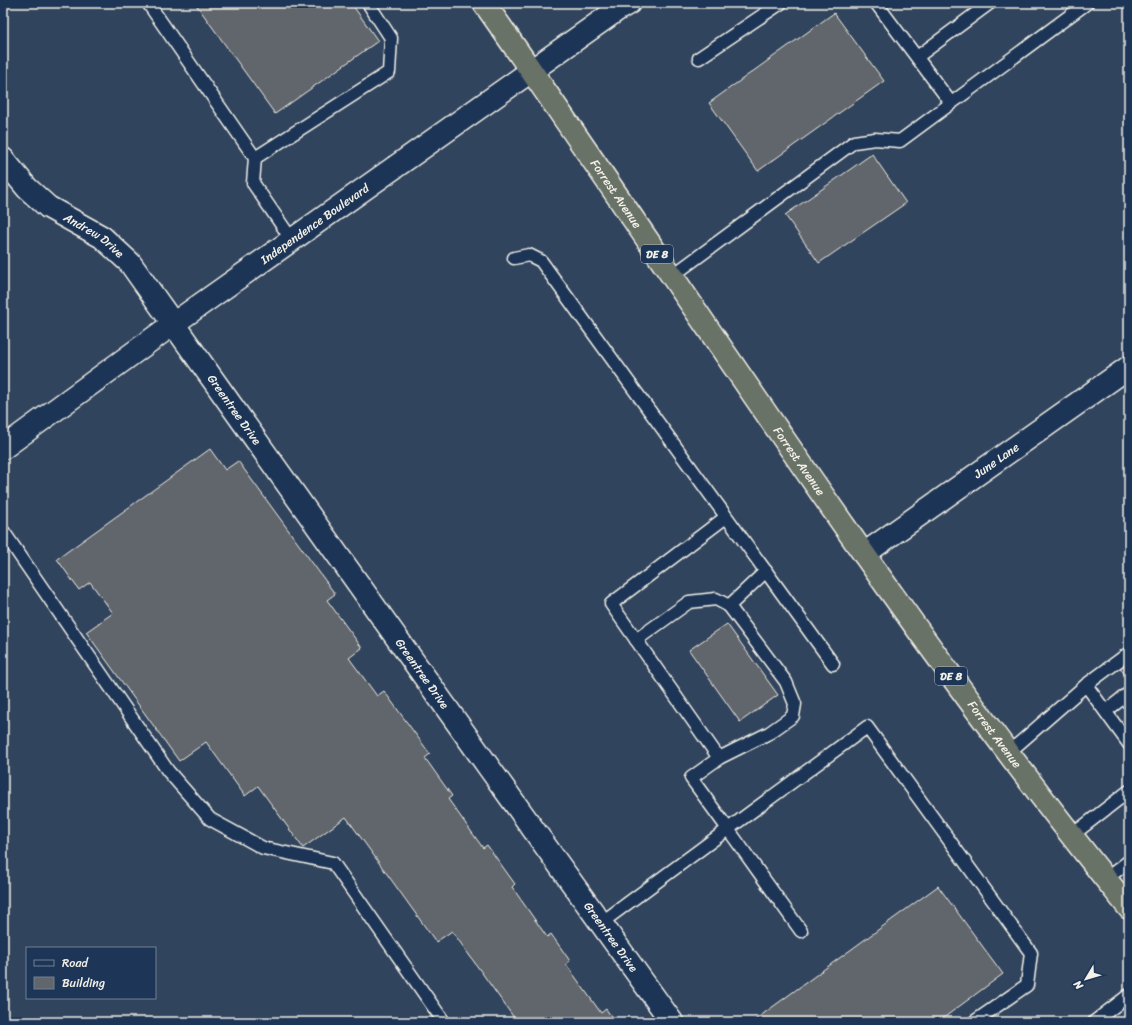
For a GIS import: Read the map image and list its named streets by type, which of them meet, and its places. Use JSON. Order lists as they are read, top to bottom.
{
  "streets": {
    "highway": ["Forrest Avenue", "DE 8"],
    "street": [
      "Independence Boulevard",
      "Andrew Drive",
      "Greentree Drive",
      "June Lane"
    ]
  },
  "crossings": [
    ["Forrest Avenue", "Independence Boulevard"],
    ["Forrest Avenue", "June Lane"],
    ["Independence Boulevard", "Andrew Drive"],
    ["Independence Boulevard", "Greentree Drive"],
    ["Andrew Drive", "Greentree Drive"]
  ],
  "legend": ["Road", "Building"],
  "north": "bottom left"
}
